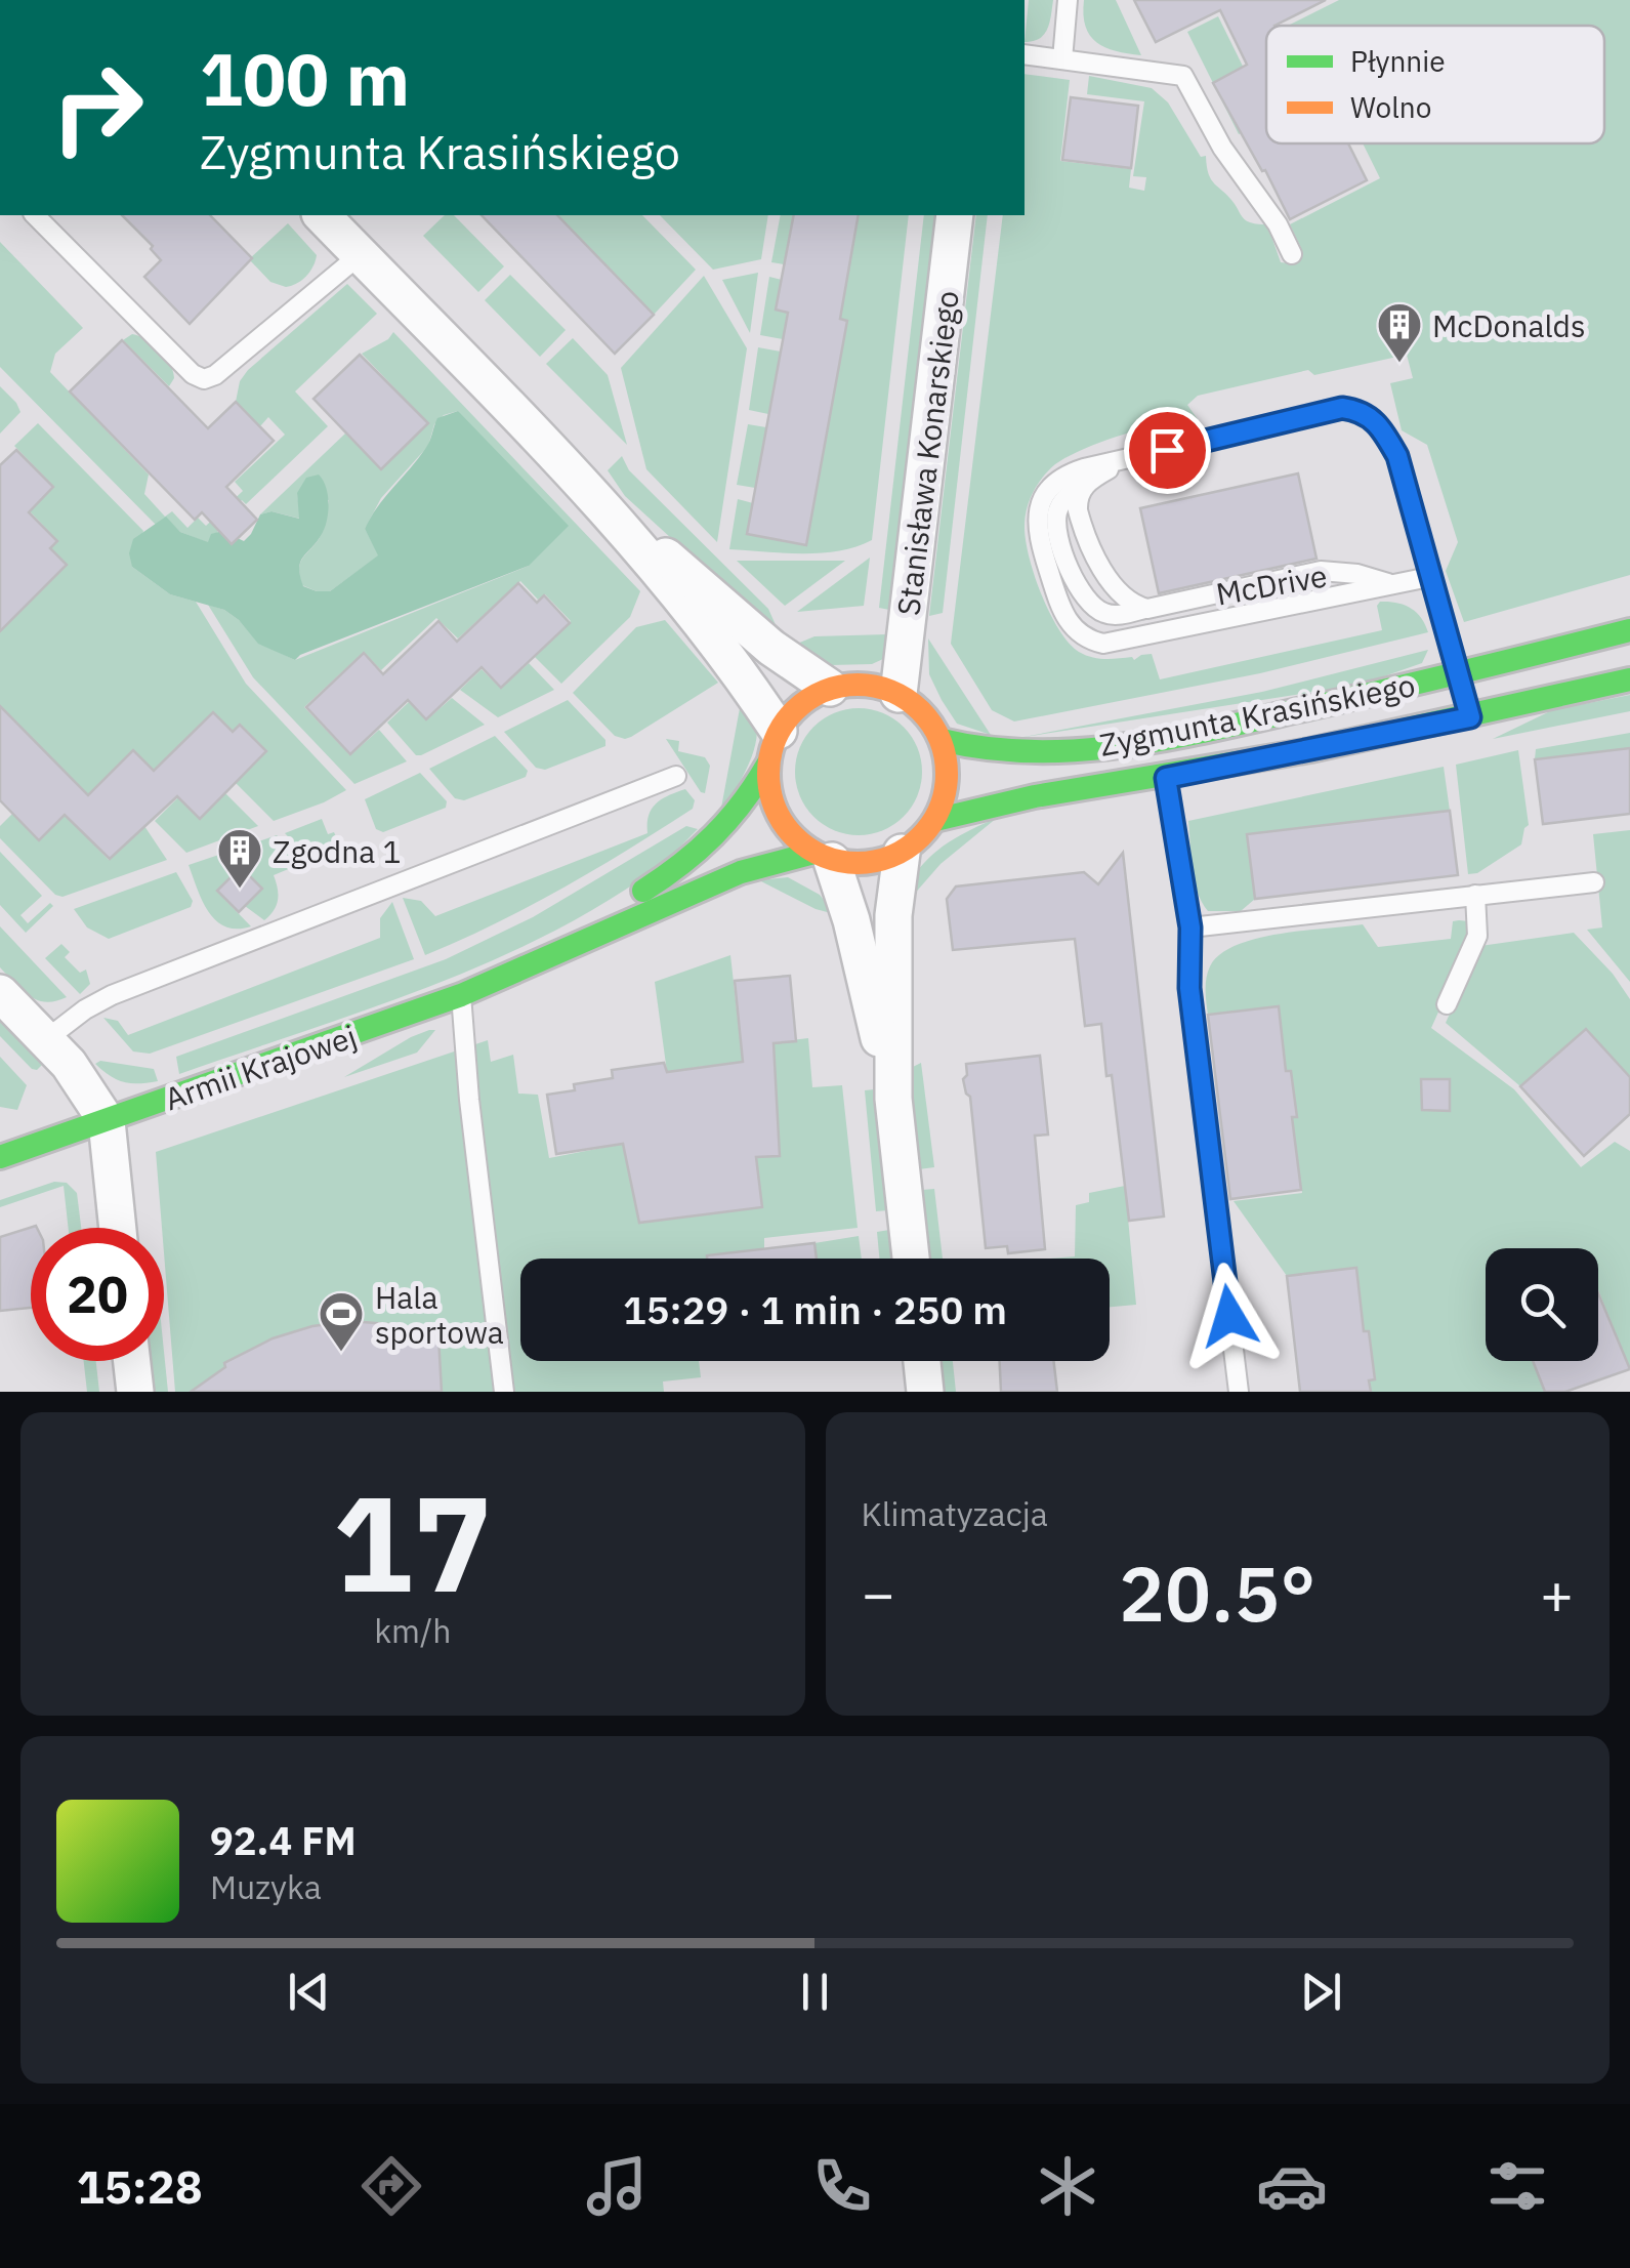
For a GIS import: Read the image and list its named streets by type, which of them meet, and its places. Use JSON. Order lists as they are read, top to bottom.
{
  "streets": {
    "street": ["Stanisława Konarskiego", "Zygmunta Krasińskiego", "Armii Krajowej"],
    "lane": ["McDrive"]
  },
  "crossings": [
    ["Stanisława Konarskiego", "Zygmunta Krasińskiego"],
    ["Stanisława Konarskiego", "Armii Krajowej"],
    ["Zygmunta Krasińskiego", "Armii Krajowej"]
  ],
  "places": {
    "building": ["McDonalds", "Zgodna 1"],
    "sports": ["Hala sportowa"]
  },
  "legend": ["Płynnie", "Wolno"],
  "page": {
    "turn": ["100 m", "Zygmunta Krasińskiego"],
    "limit": "20",
    "trip": "15:29 · 1 min · 250 m",
    "tile": [
      ["17", "km/h"],
      "Klimatyzacja"
    ],
    "heat": ["−", "20.5°", "+"],
    "song": ["92.4 FM", "Muzyka"],
    "tabs": "15:28"
  }
}
